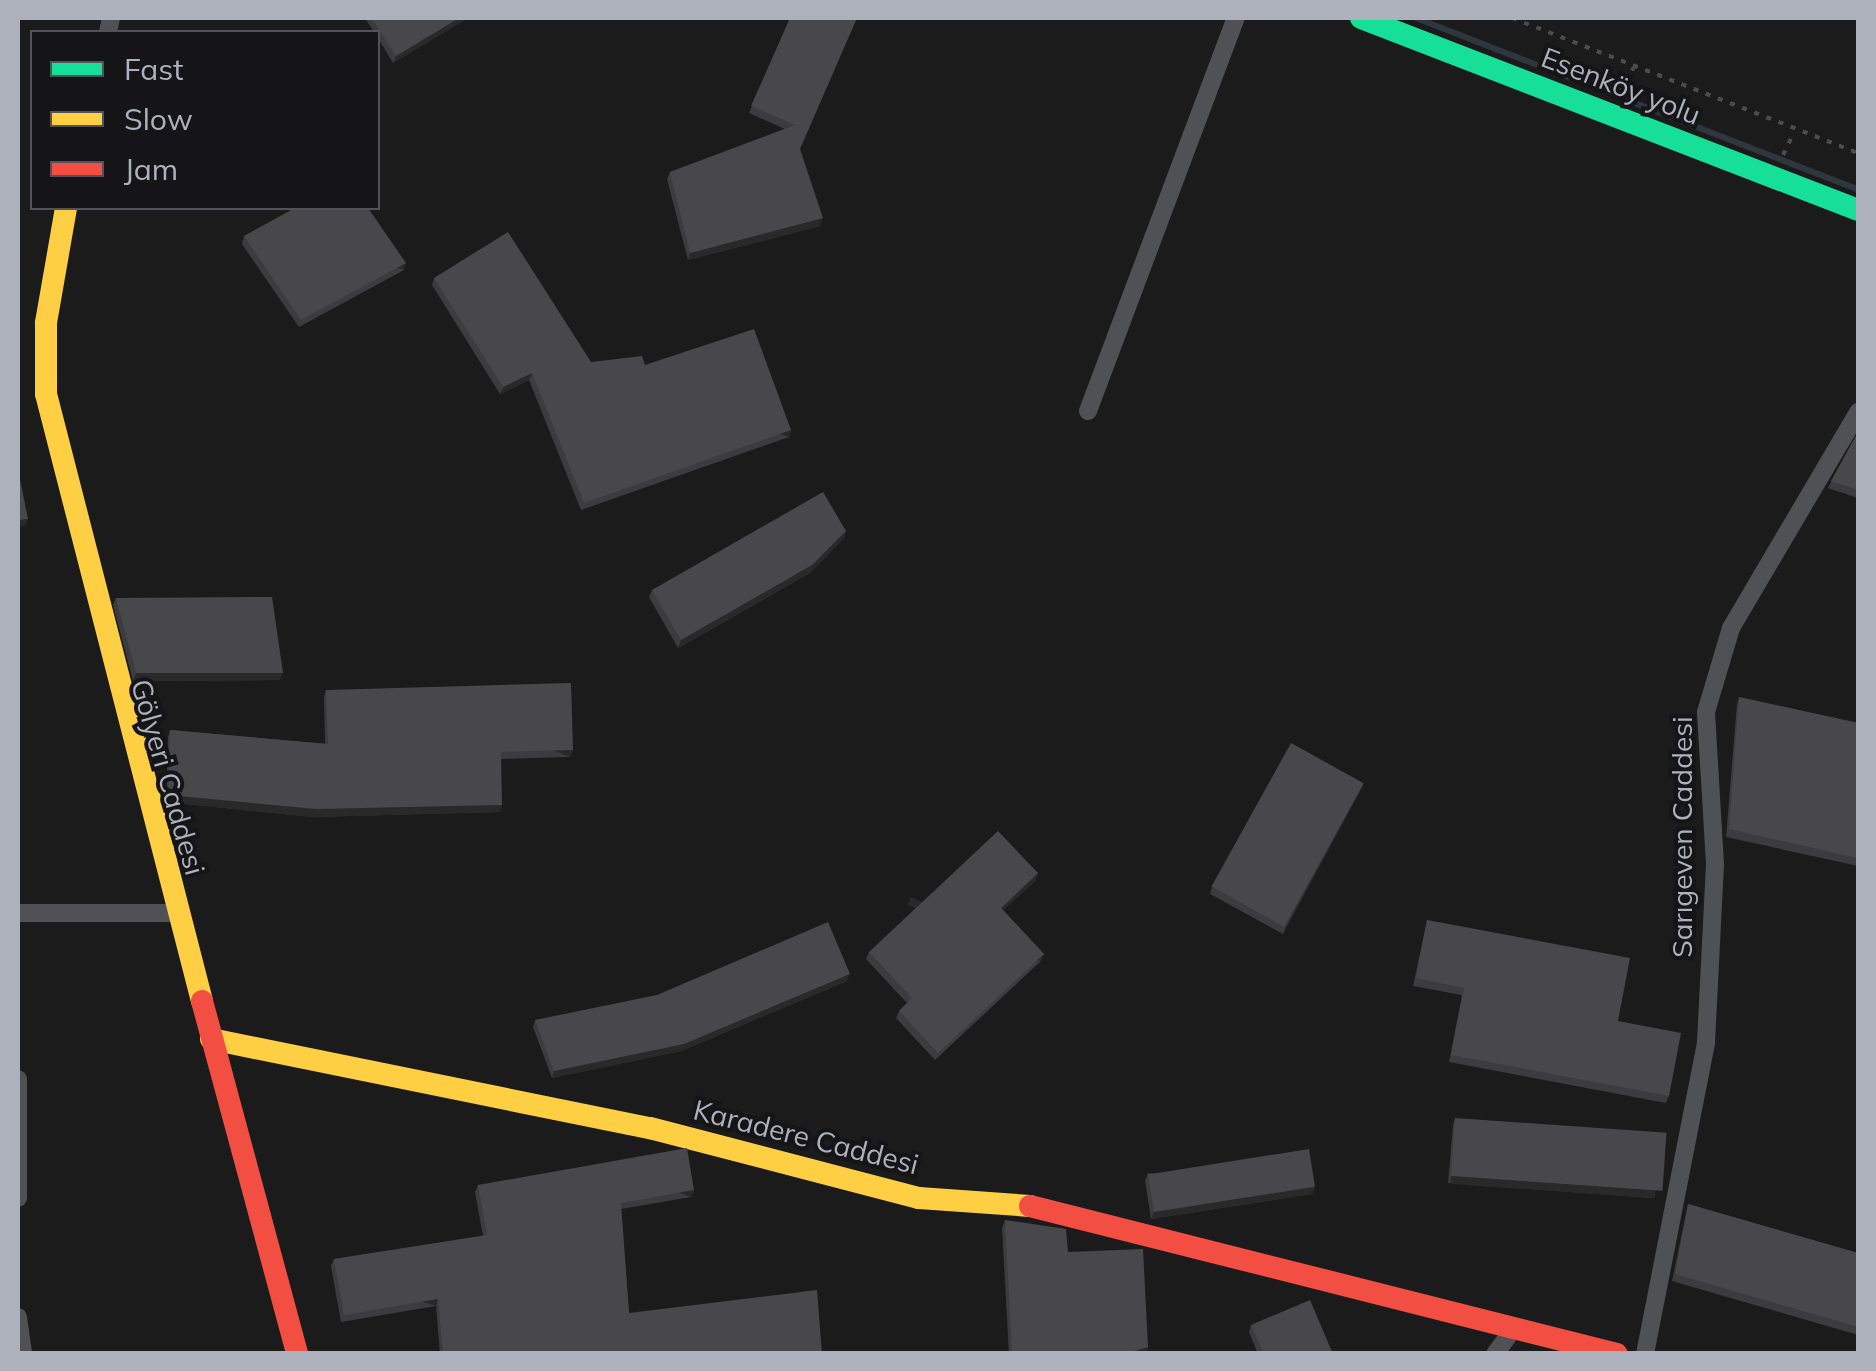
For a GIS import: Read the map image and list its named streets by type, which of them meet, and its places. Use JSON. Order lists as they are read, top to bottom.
{
  "streets": {
    "street": [
      "Esenköy yolu",
      "Gölyeri Caddesi",
      "Sarıgeven Caddesi",
      "Karadere Caddesi"
    ]
  },
  "crossings": [
    ["Gölyeri Caddesi", "Karadere Caddesi"]
  ],
  "legend": ["Fast", "Slow", "Jam"]
}
